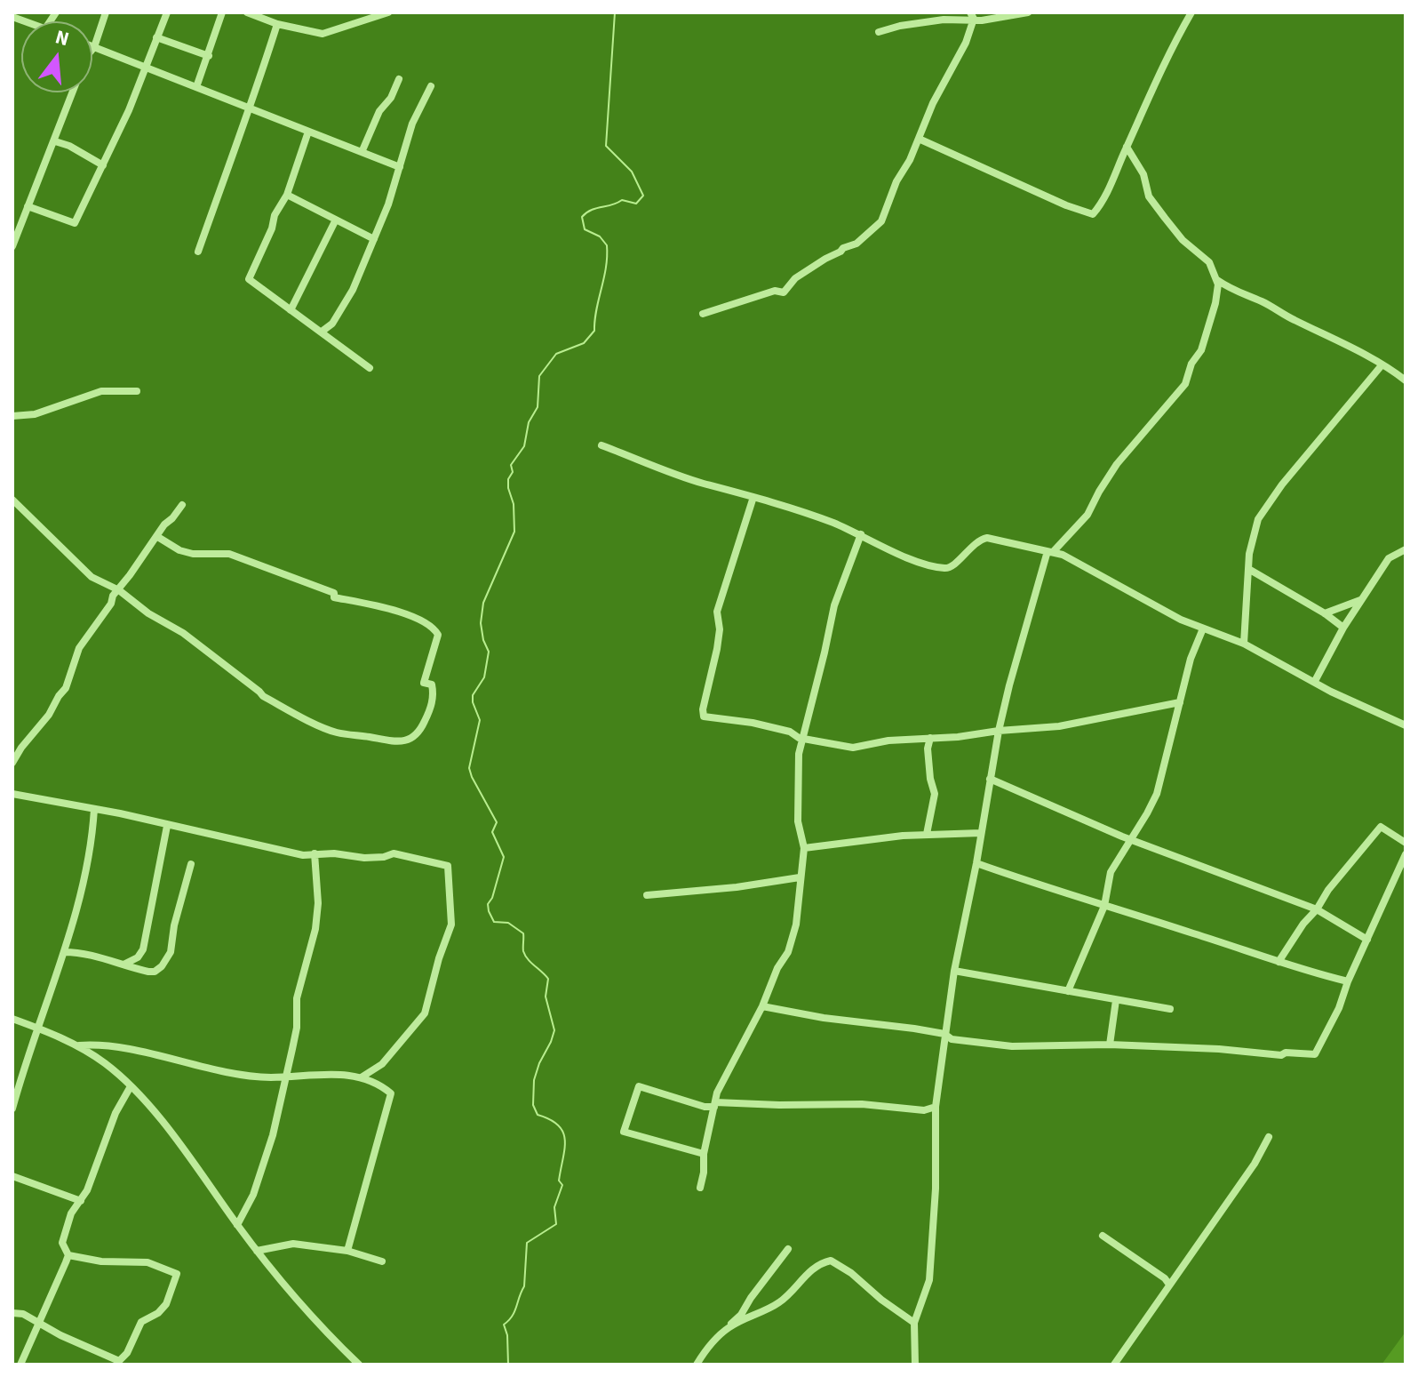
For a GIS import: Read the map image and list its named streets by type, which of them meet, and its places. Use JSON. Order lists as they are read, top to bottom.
{
  "north": "top"
}
